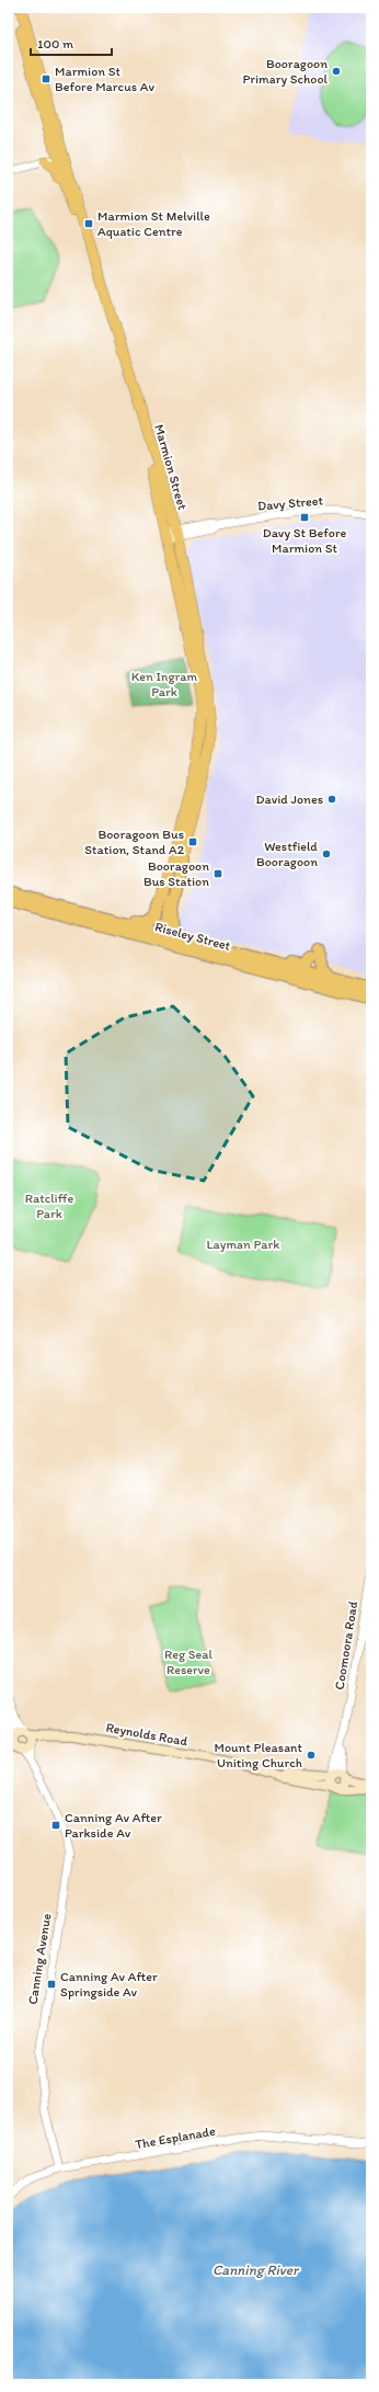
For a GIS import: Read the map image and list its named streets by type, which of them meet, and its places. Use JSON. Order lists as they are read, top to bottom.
{
  "streets": {
    "highway": ["Riseley Street"],
    "main road": ["Marmion Street", "Reynolds Road", "Canning Avenue"],
    "street": ["Davy Street", "Coomoora Road", "The Esplanade"]
  },
  "crossings": [
    ["Marmion Street", "Davy Street"],
    ["Marmion Street", "Riseley Street"],
    ["Coomoora Road", "Reynolds Road"],
    ["Reynolds Road", "Canning Avenue"],
    ["Canning Avenue", "The Esplanade"]
  ],
  "water": ["Canning River"],
  "parks": [
    "Ken Ingram Park",
    "Ratcliffe Park",
    "Layman Park",
    "Reg Seal Reserve"
  ],
  "places": {
    "other": [
      "Booragoon Primary School",
      "David Jones",
      "Westfield Booragoon",
      "Mount Pleasant Uniting Church"
    ],
    "transit": [
      "Marmion St Before Marcus Av",
      "Marmion St Melville Aquatic Centre",
      "Davy St Before Marmion St",
      "Booragoon Bus Station, Stand A2",
      "Booragoon Bus Station",
      "Canning Av After Parkside Av",
      "Canning Av After Springside Av"
    ]
  },
  "scale_bar": "100 m"
}
